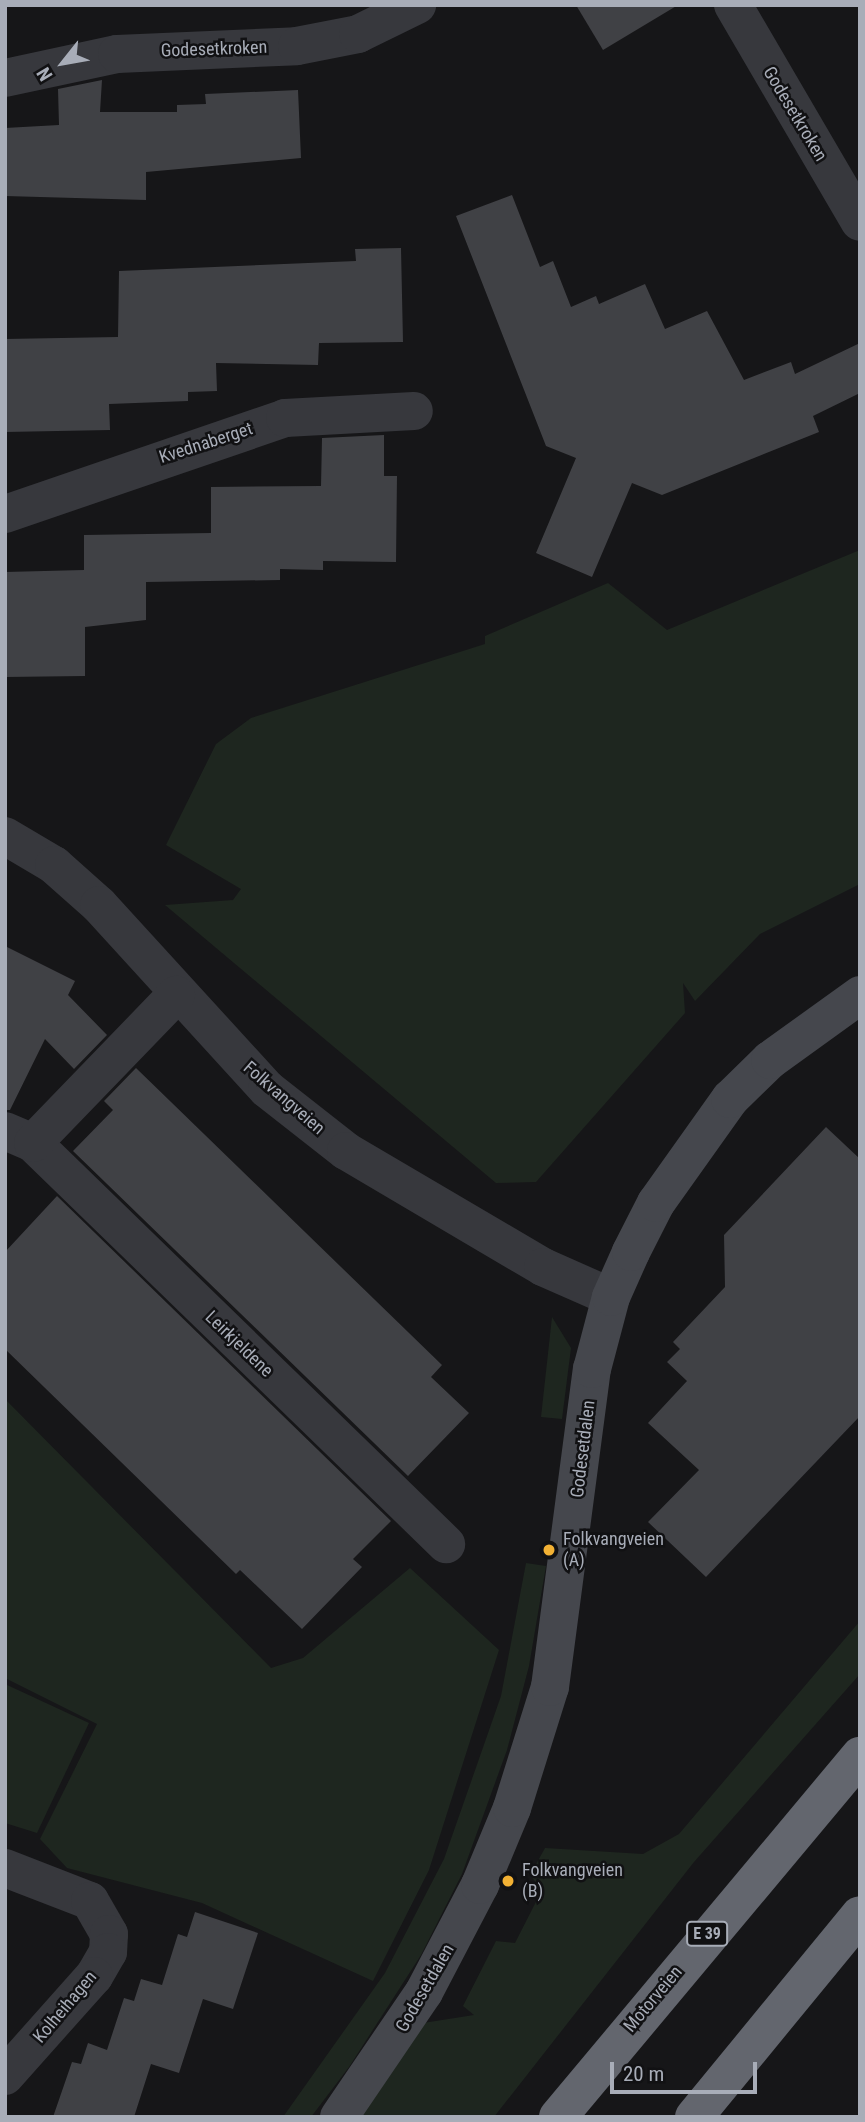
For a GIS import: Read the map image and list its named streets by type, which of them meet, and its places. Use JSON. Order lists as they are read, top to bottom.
{
  "streets": {
    "highway": ["E 39", "Motorveien"],
    "main road": ["Godesetdalen"],
    "street": [
      "Godesetkroken",
      "Kvednaberget",
      "Folkvangveien",
      "Leirkjeldene",
      "Kolheihagen"
    ]
  },
  "crossings": [
    ["Folkvangveien", "Leirkjeldene"],
    ["Folkvangveien", "Godesetdalen"]
  ],
  "places": ["Folkvangveien (A)", "Folkvangveien (B)"],
  "scale_bar": "20 m",
  "north": "bottom left"
}
